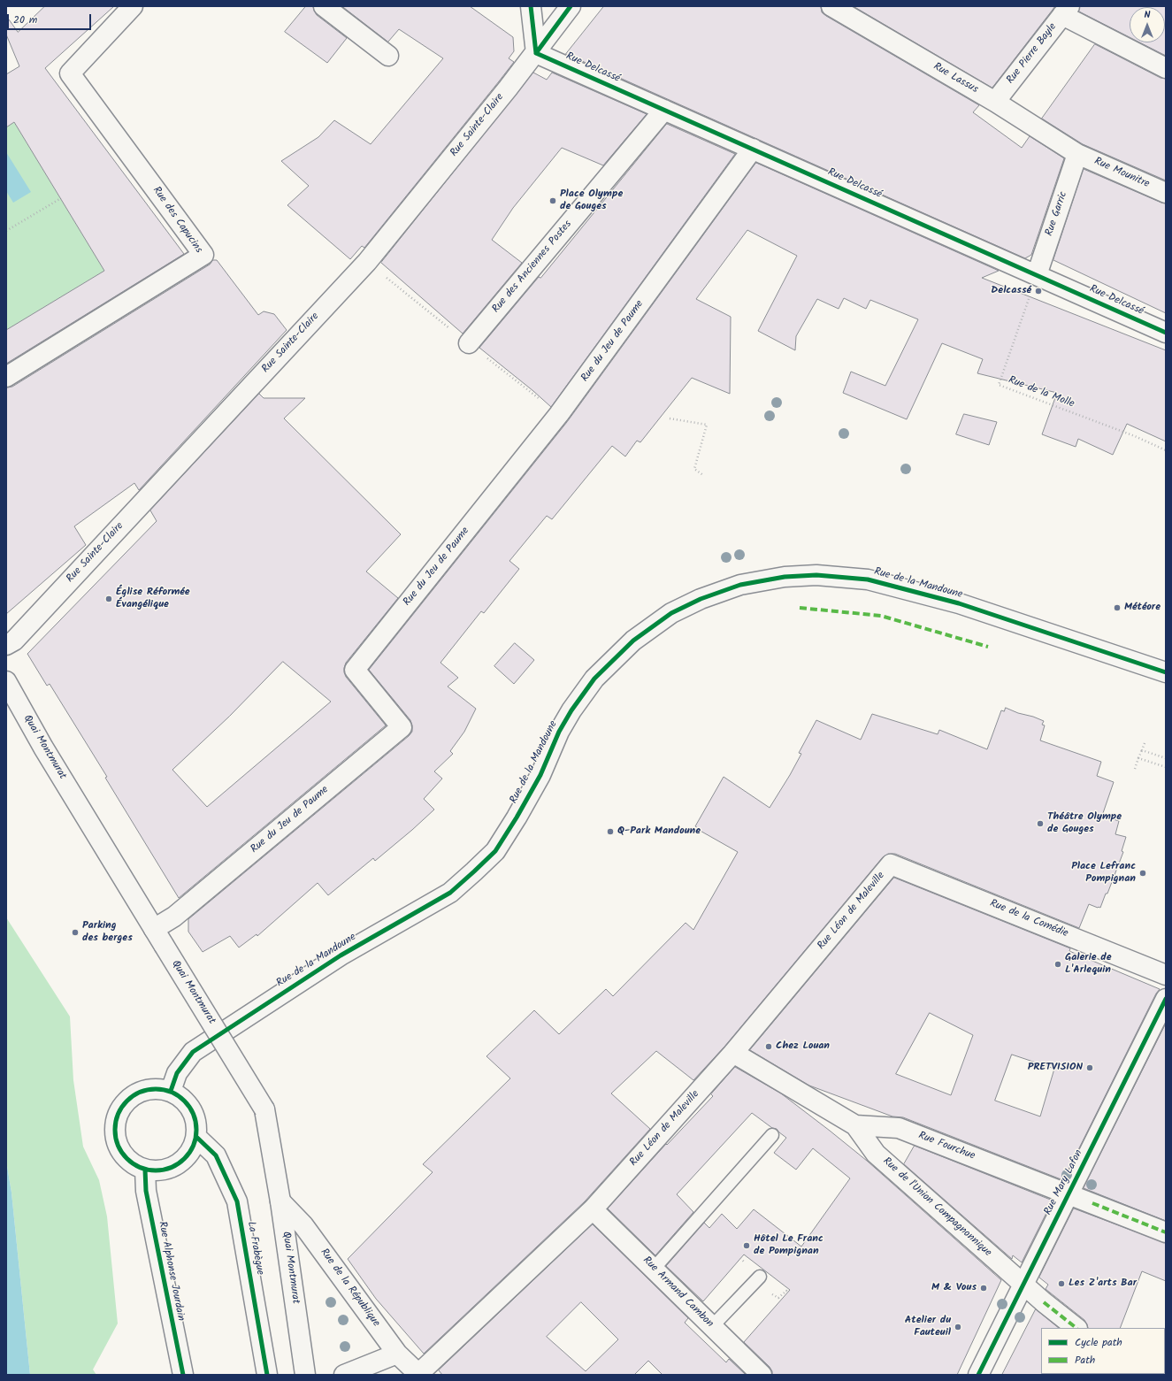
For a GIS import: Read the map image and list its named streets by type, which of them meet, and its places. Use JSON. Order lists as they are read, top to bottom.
{
  "streets": {
    "street": [
      "Rue Pierre Bayle",
      "Rue Delcassé",
      "Rue Lassus",
      "Rue Sainte-Claire",
      "Rue Mounitre",
      "Rue Garric",
      "Rue des Capucins",
      "Rue des Anciennes Postes",
      "Rue du Jeu de Paume",
      "Rue de la Mandoune",
      "Quai Montmurat",
      "Rue Léon de Maleville",
      "Rue de la Comédie",
      "Rue Fourchue",
      "Rue Mary Lafon",
      "Rue de l'Union Compagnonnique",
      "La Frabègue",
      "Rue Alphonse Jourdain",
      "Rue de la République",
      "Rue Armand Cambon"
    ],
    "path": ["Rue de la Molle"]
  },
  "crossings": [
    ["Rue Pierre Bayle", "Rue Lassus"],
    ["Rue Delcassé", "Rue Sainte-Claire"],
    ["Rue Delcassé", "Rue Garric"],
    ["Rue Delcassé", "Rue des Anciennes Postes"],
    ["Rue Delcassé", "Rue du Jeu de Paume"],
    ["Rue Delcassé", "Rue de la Molle"],
    ["Rue Lassus", "Rue Mounitre"],
    ["Rue Lassus", "Rue Garric"],
    ["Rue Mounitre", "Rue Garric"],
    ["Rue Garric", "Rue de la Molle"],
    ["Rue du Jeu de Paume", "Quai Montmurat"],
    ["Rue de la Mandoune", "La Frabègue"],
    ["Rue de la Mandoune", "Rue Alphonse Jourdain"],
    ["Quai Montmurat", "Rue de la République"],
    ["Rue Léon de Maleville", "Rue de la Comédie"],
    ["Rue Léon de Maleville", "Rue Fourchue"],
    ["Rue Léon de Maleville", "Rue de la République"],
    ["Rue Léon de Maleville", "Rue Armand Cambon"],
    ["Rue Fourchue", "Rue Mary Lafon"],
    ["Rue Fourchue", "Rue de l'Union Compagnonnique"],
    ["Rue Mary Lafon", "Rue de l'Union Compagnonnique"],
    ["La Frabègue", "Rue Alphonse Jourdain"]
  ],
  "places": [
    "Place Olympe de Gouges",
    "Delcassé",
    "Église Réformée Évangélique",
    "Météore",
    "Théâtre Olympe de Gouges",
    "Q-Park Mandoune",
    "Place Lefranc Pompignan",
    "Parking des berges",
    "Galerie de L'Arlequin",
    "Chez Louan",
    "PRETVISION",
    "Hôtel Le Franc de Pompignan",
    "Les Z'arts Bar",
    "M & Vous",
    "Atelier du Fauteuil"
  ],
  "legend": ["Cycle path", "Path"],
  "scale_bar": "20 m",
  "north": "top"
}
